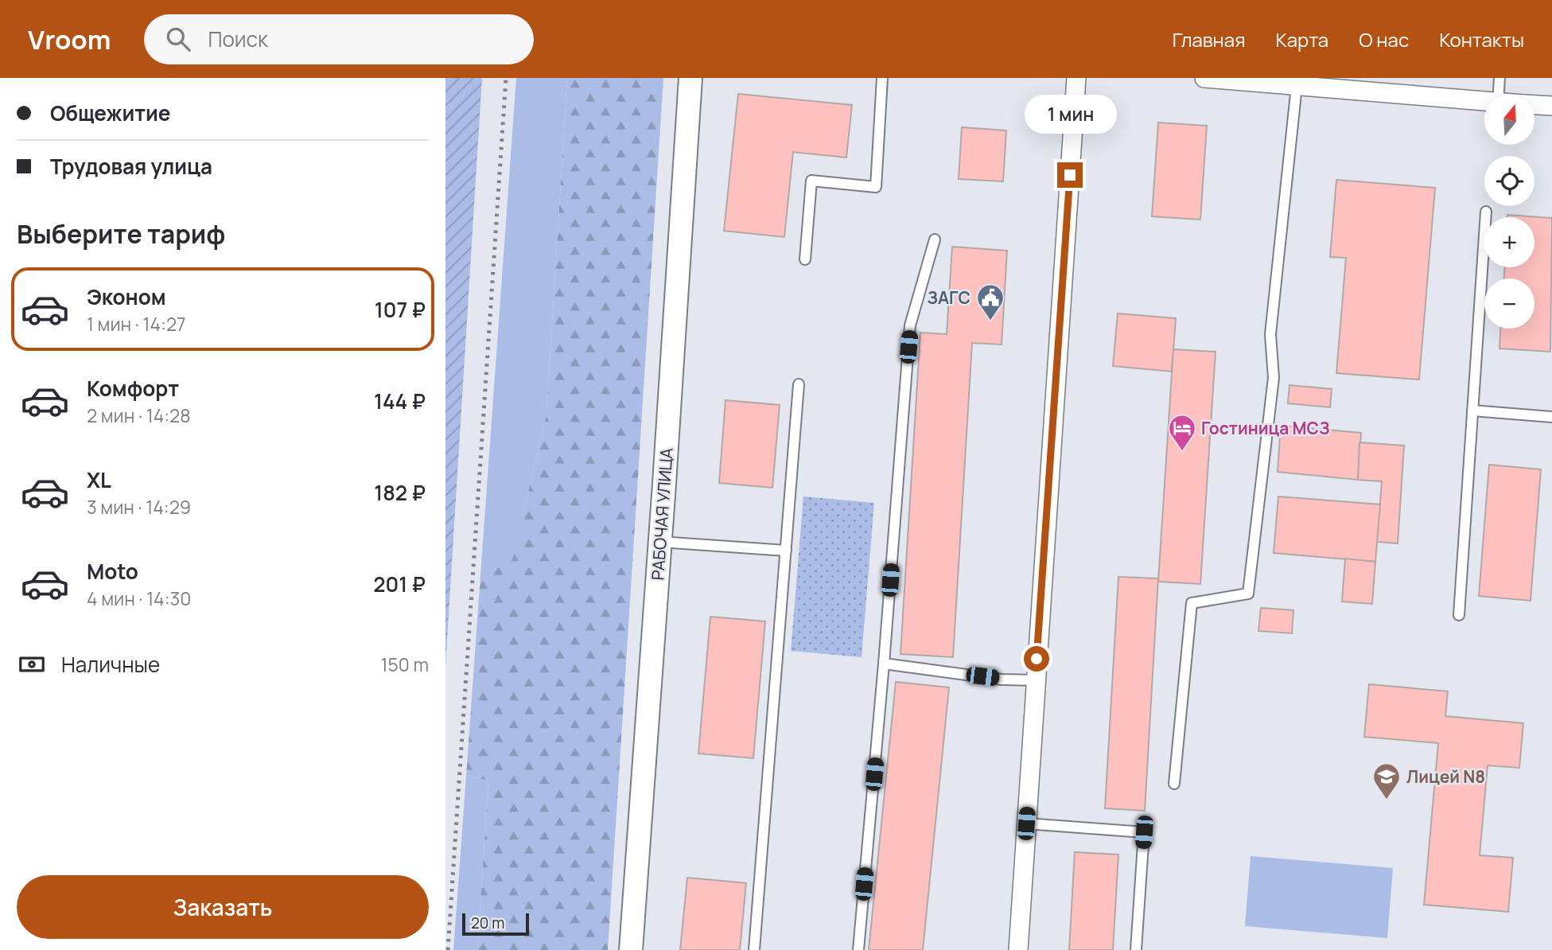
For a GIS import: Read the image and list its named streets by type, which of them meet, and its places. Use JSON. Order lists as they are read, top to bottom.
{
  "streets": {
    "street": ["РАБОЧАЯ УЛИЦА"]
  },
  "places": {
    "public building": ["ЗАГС"],
    "hotel": ["Гостиница МСЗ"],
    "school or university": ["Лицей N8"]
  },
  "scale_bar": "20 m",
  "north": "top",
  "page": {
    "header": "Vroom",
    "search": "Поиск",
    "nav": [
      "Главная",
      "Карта",
      "О нас",
      "Контакты"
    ],
    "banner": ["Общежитие", "Трудовая улица"],
    "map_buttons": ["+", "−"],
    "bubble": "1 мин",
    "heading": "Выберите тариф",
    "list": [
      {
        "name": "Эконом",
        "note": "1 мин · 14:27",
        "value": "107 ₽"
      },
      {
        "name": "Комфорт",
        "note": "2 мин · 14:28",
        "value": "144 ₽"
      },
      {
        "name": "XL",
        "note": "3 мин · 14:29",
        "value": "182 ₽"
      },
      {
        "name": "Moto",
        "note": "4 мин · 14:30",
        "value": "201 ₽"
      }
    ],
    "pay": ["Наличные", "150 m"],
    "buttons": "Заказать",
    "scale": "20 m"
  }
}
